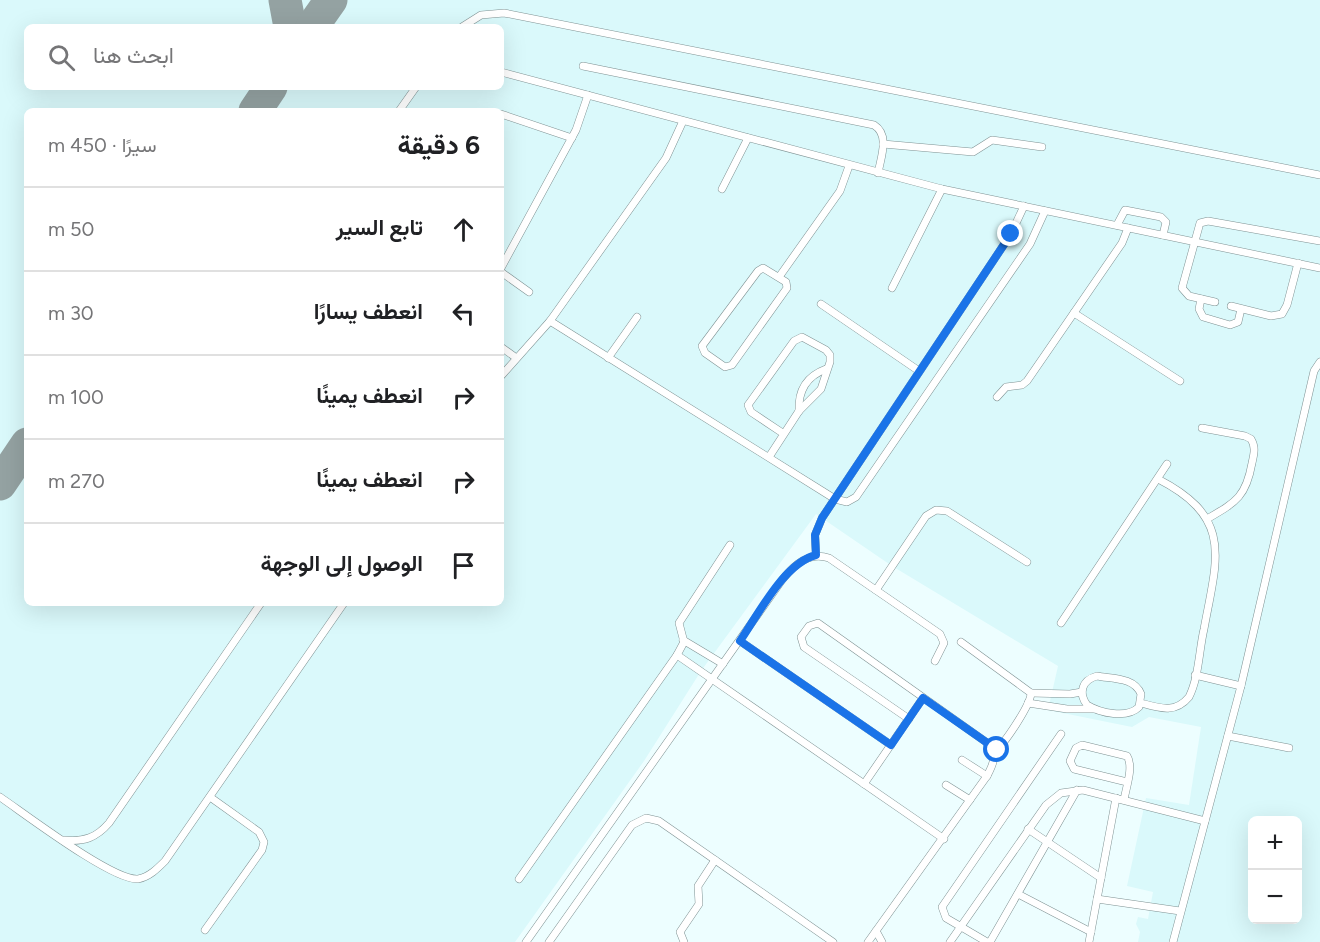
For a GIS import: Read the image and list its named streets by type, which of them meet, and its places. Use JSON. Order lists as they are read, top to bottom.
{
  "page": {
    "search": "ابحث هنا",
    "heading": ["6 دقيقة", "سيرًا · 450 m"],
    "list": [
      ["تابع السير", "50 m"],
      ["انعطف يسارًا", "30 m"],
      ["انعطف يمينًا", "100 m"],
      ["انعطف يمينًا", "270 m"],
      "الوصول إلى الوجهة"
    ],
    "map_buttons": ["+", "−"]
  }
}
